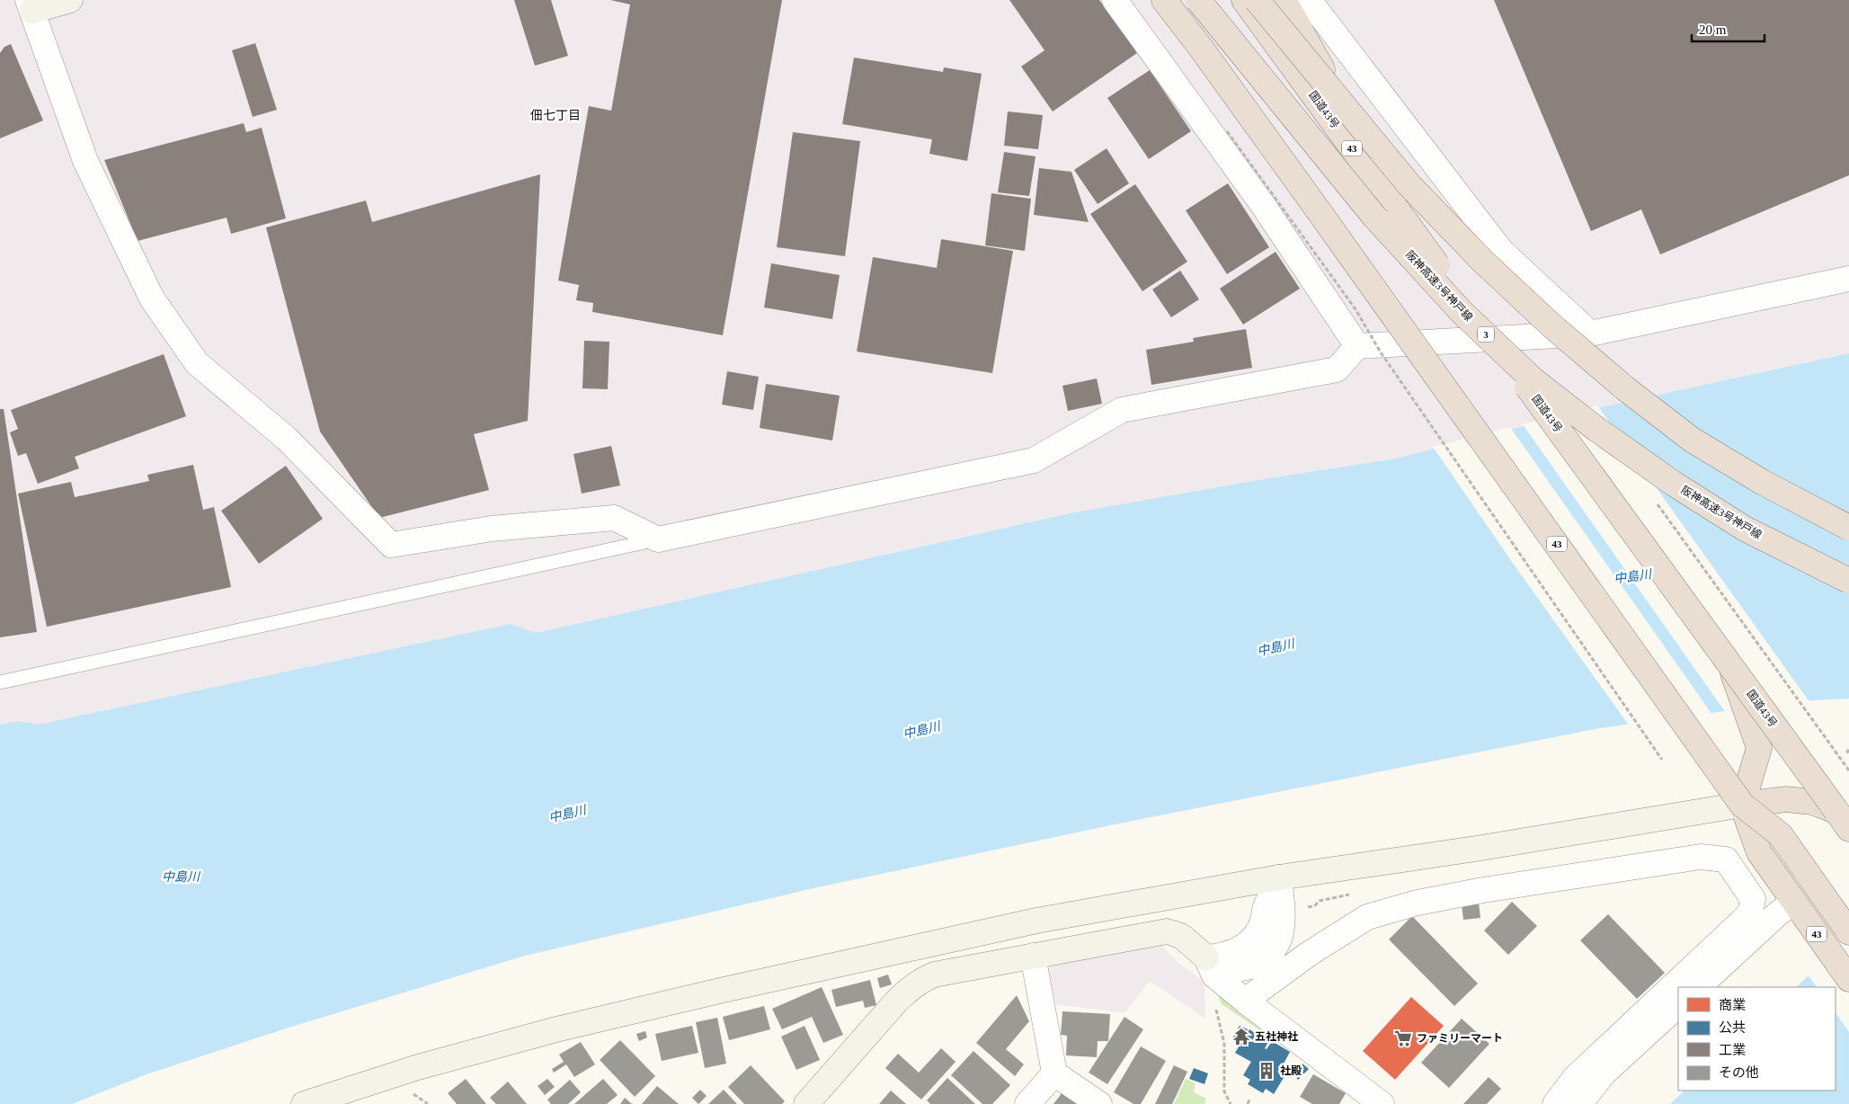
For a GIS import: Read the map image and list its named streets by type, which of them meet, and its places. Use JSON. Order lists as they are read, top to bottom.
{
  "streets": {
    "highway": [
      "国道43号",
      "43",
      "阪神高速3号神戸線",
      "3"
    ]
  },
  "districts": ["佃七丁目"],
  "water": ["中島川"],
  "places": {
    "temple": ["五社神社"],
    "supermarket": ["ファミリーマート"],
    "building": ["社殿"]
  },
  "legend": [
    "商業",
    "公共",
    "工業",
    "その他"
  ],
  "scale_bar": "20 m"
}
